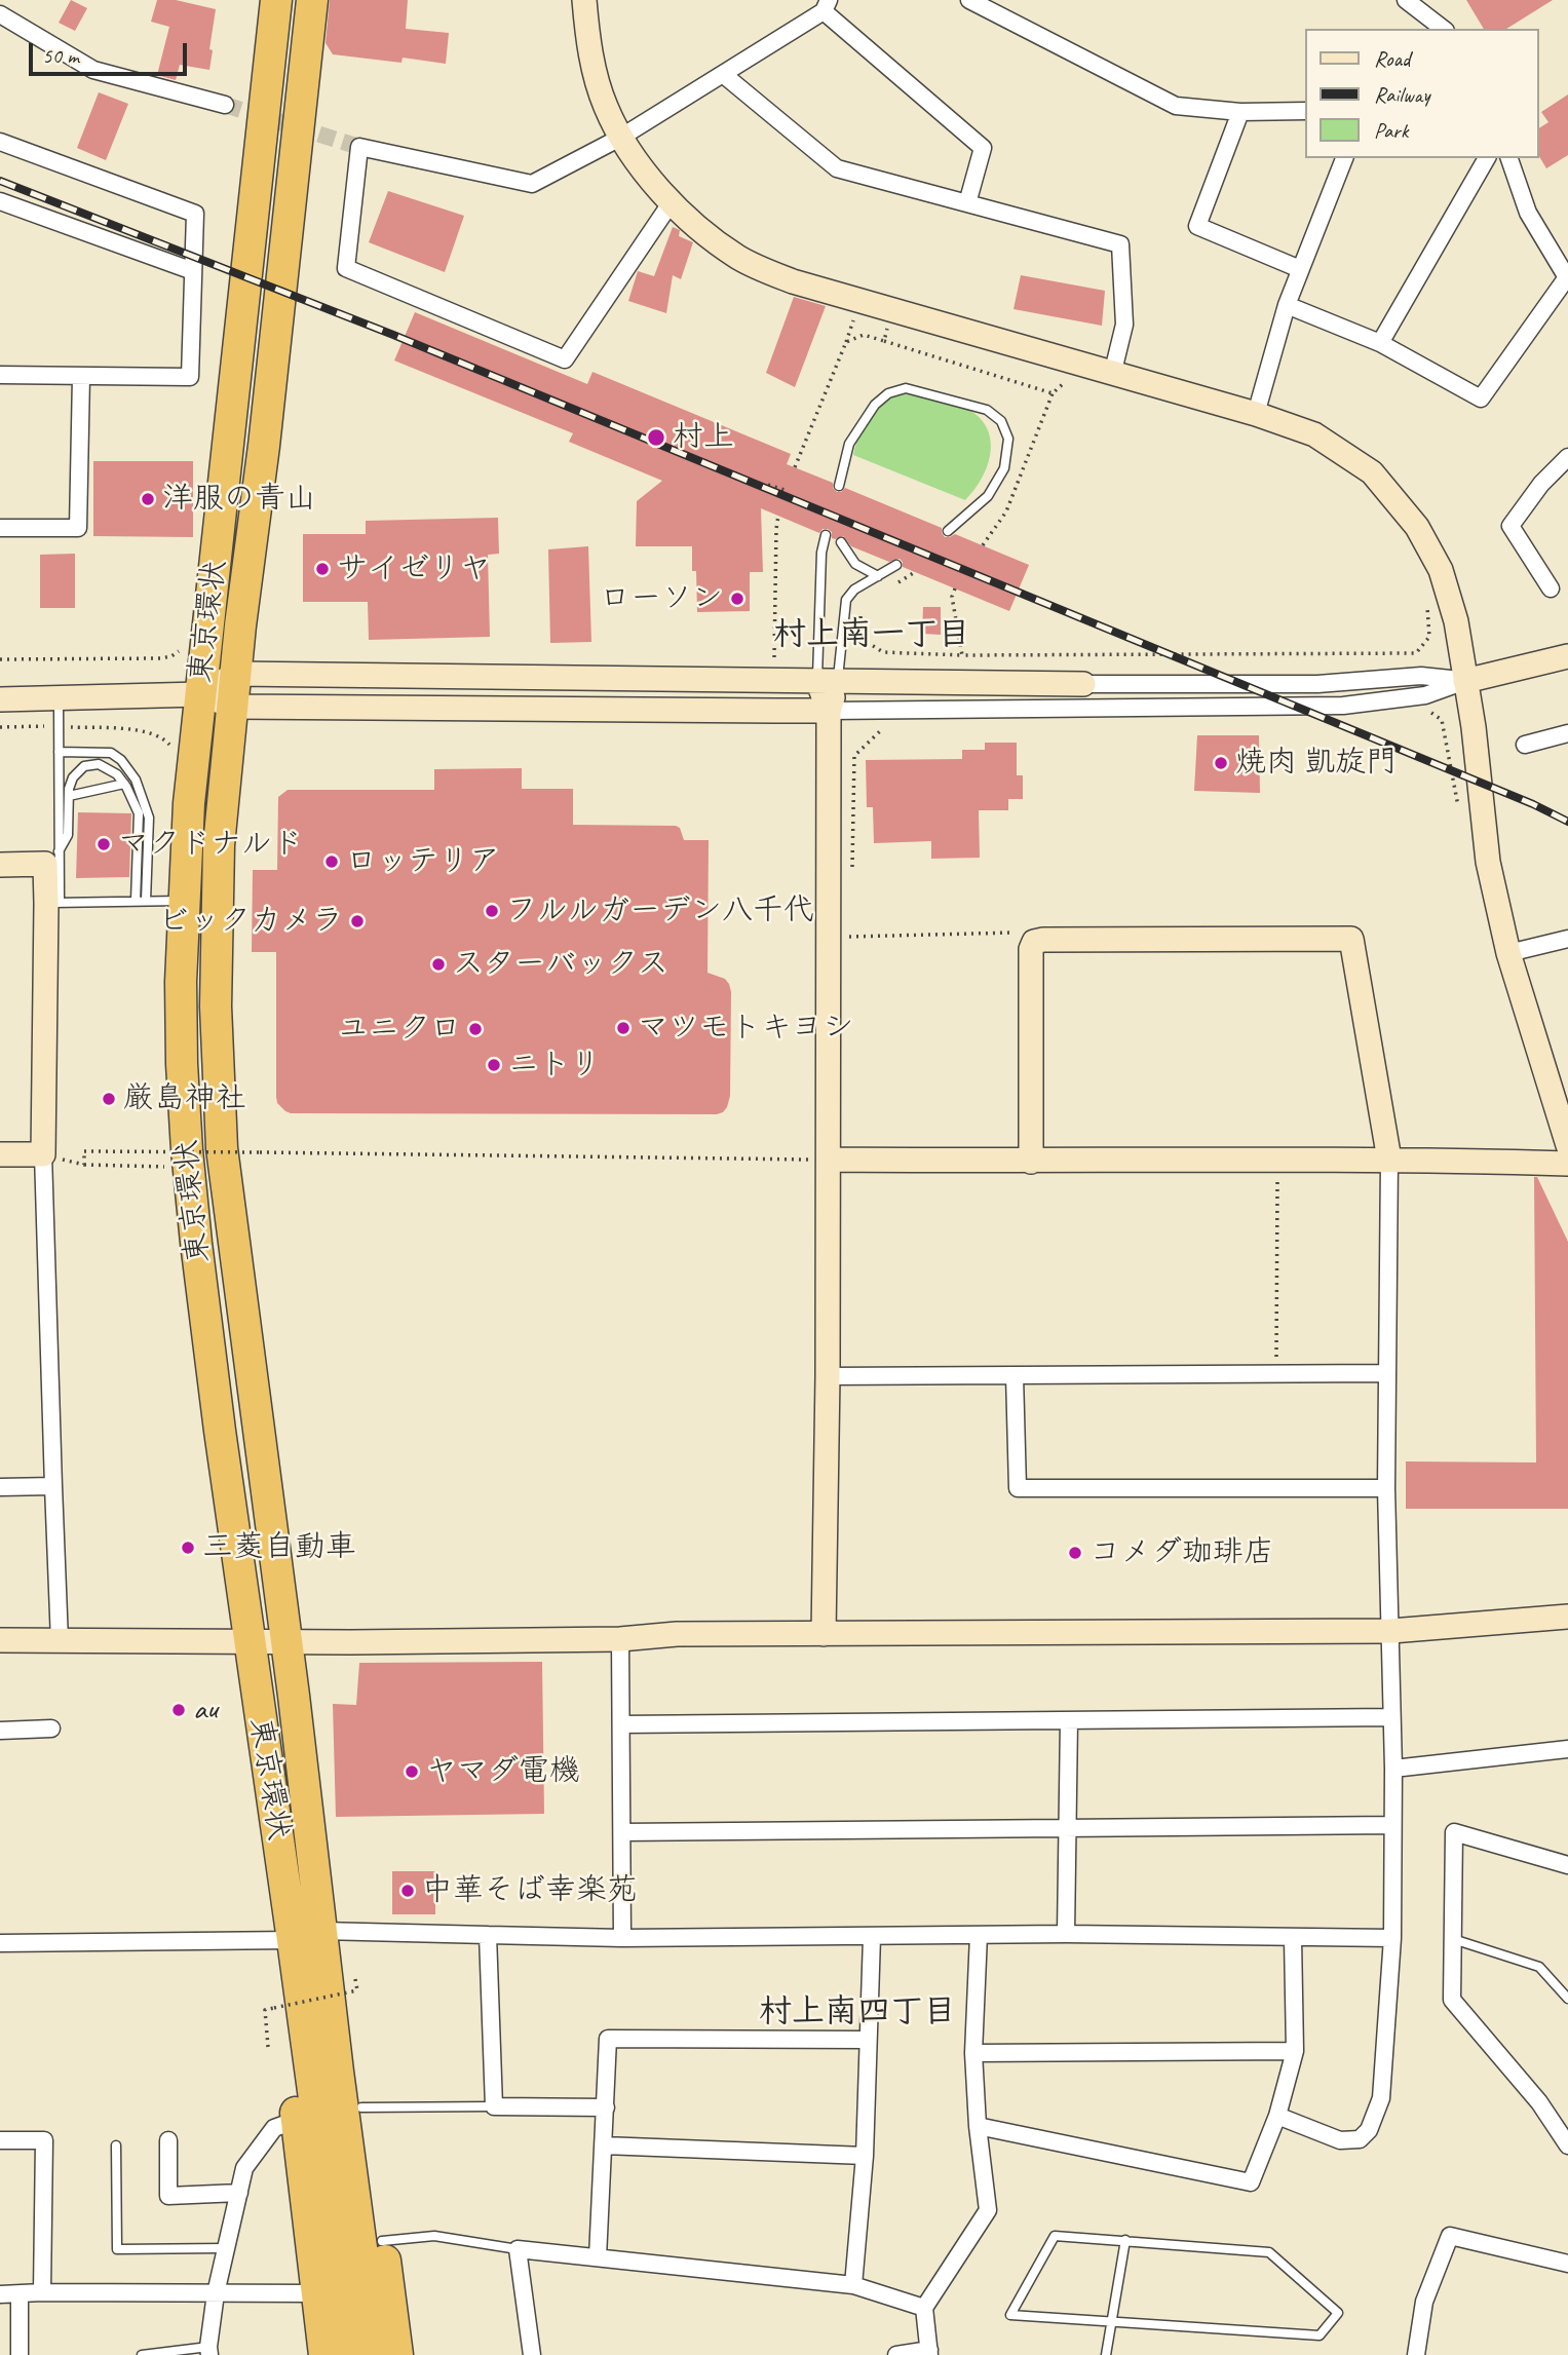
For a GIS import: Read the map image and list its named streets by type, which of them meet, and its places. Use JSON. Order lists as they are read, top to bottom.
{
  "streets": {
    "highway": ["東京環状"]
  },
  "districts": ["村上南一丁目", "村上南四丁目"],
  "places": [
    "村上",
    "洋服の青山",
    "サイゼリヤ",
    "ローソン",
    "焼肉 凱旋門",
    "マクドナルド",
    "ロッテリア",
    "フルルガーデン八千代",
    "ビックカメラ",
    "スターバックス",
    "マツモトキヨシ",
    "ユニクロ",
    "ニトリ",
    "厳島神社",
    "三菱自動車",
    "コメダ珈琲店",
    "au",
    "ヤマダ電機",
    "中華そば幸楽苑"
  ],
  "legend": ["Road", "Railway", "Park"],
  "scale_bar": "50 m"
}
